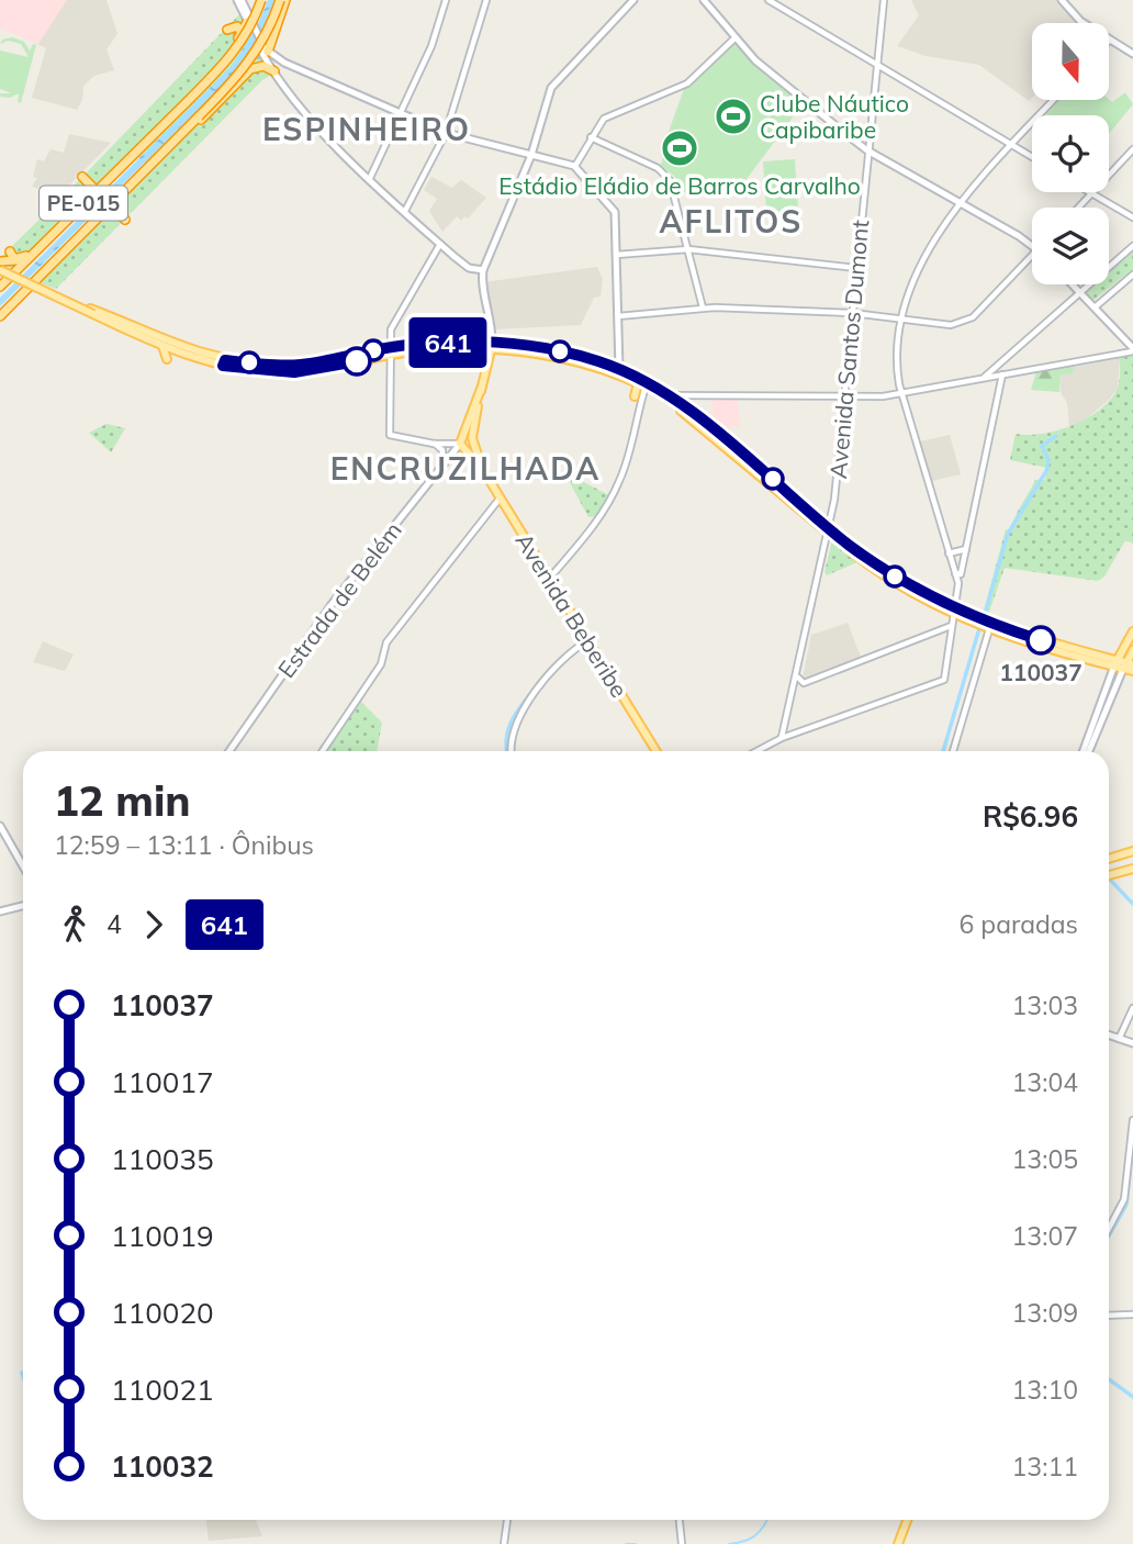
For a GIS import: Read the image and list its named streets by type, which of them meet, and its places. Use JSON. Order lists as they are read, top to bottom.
{
  "streets": {
    "highway": ["PE-015"],
    "main road": ["Estrada de Belém", "Avenida Beberibe"],
    "street": ["Avenida Santos Dumont"]
  },
  "crossings": [
    ["Estrada de Belém", "Avenida Beberibe"]
  ],
  "districts": ["ESPINHEIRO", "AFLITOS", "ENCRUZILHADA"],
  "places": {
    "sports": ["Clube Náutico Capibaribe", "Estádio Eládio de Barros Carvalho"],
    "other": ["110037"]
  },
  "lines": ["bus line 641"],
  "north": "bottom",
  "page": {
    "on_map": "641",
    "heading": ["12 min", "12:59 – 13:11 · Ônibus", "R$6.96"],
    "legs": ["4", "641", "6 paradas"],
    "list": [
      {
        "name": "110037",
        "value": "13:03"
      },
      {
        "name": "110017",
        "value": "13:04"
      },
      {
        "name": "110035",
        "value": "13:05"
      },
      {
        "name": "110019",
        "value": "13:07"
      },
      {
        "name": "110020",
        "value": "13:09"
      },
      {
        "name": "110021",
        "value": "13:10"
      },
      {
        "name": "110032",
        "value": "13:11"
      }
    ]
  }
}
